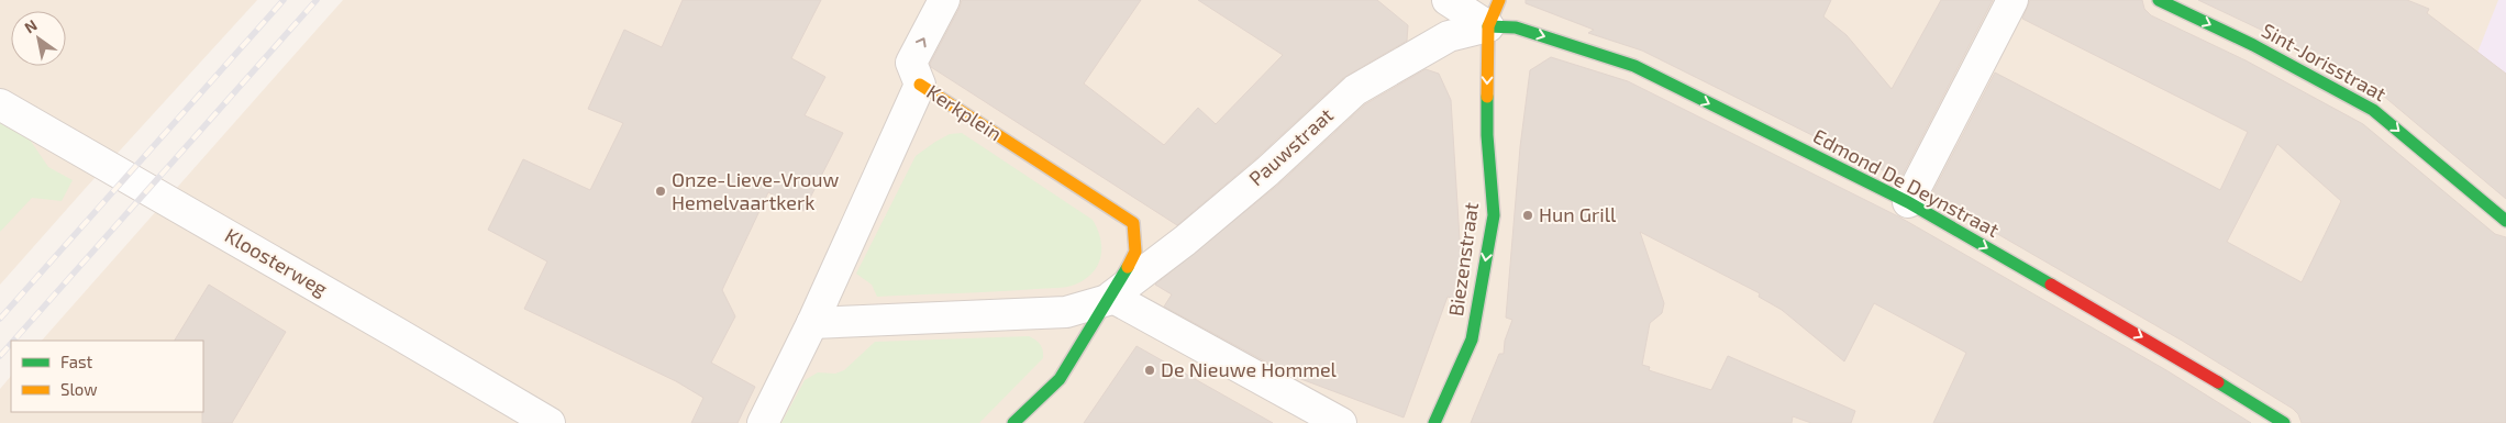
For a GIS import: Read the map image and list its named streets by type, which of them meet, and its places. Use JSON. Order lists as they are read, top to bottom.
{
  "streets": {
    "street": [
      "Sint-Jorisstraat",
      "Kerkplein",
      "Pauwstraat",
      "Edmond De Deynstraat",
      "Biezenstraat",
      "Kloosterweg"
    ]
  },
  "crossings": [
    ["Kerkplein", "Pauwstraat"],
    ["Pauwstraat", "Edmond De Deynstraat"],
    ["Pauwstraat", "Biezenstraat"],
    ["Edmond De Deynstraat", "Biezenstraat"]
  ],
  "one_way": ["Sint-Jorisstraat", "Edmond De Deynstraat", "Biezenstraat"],
  "places": ["Onze-Lieve-Vrouw Hemelvaartkerk", "Hun Grill", "De Nieuwe Hommel"],
  "legend": ["Fast", "Slow"],
  "north": "top left"
}
